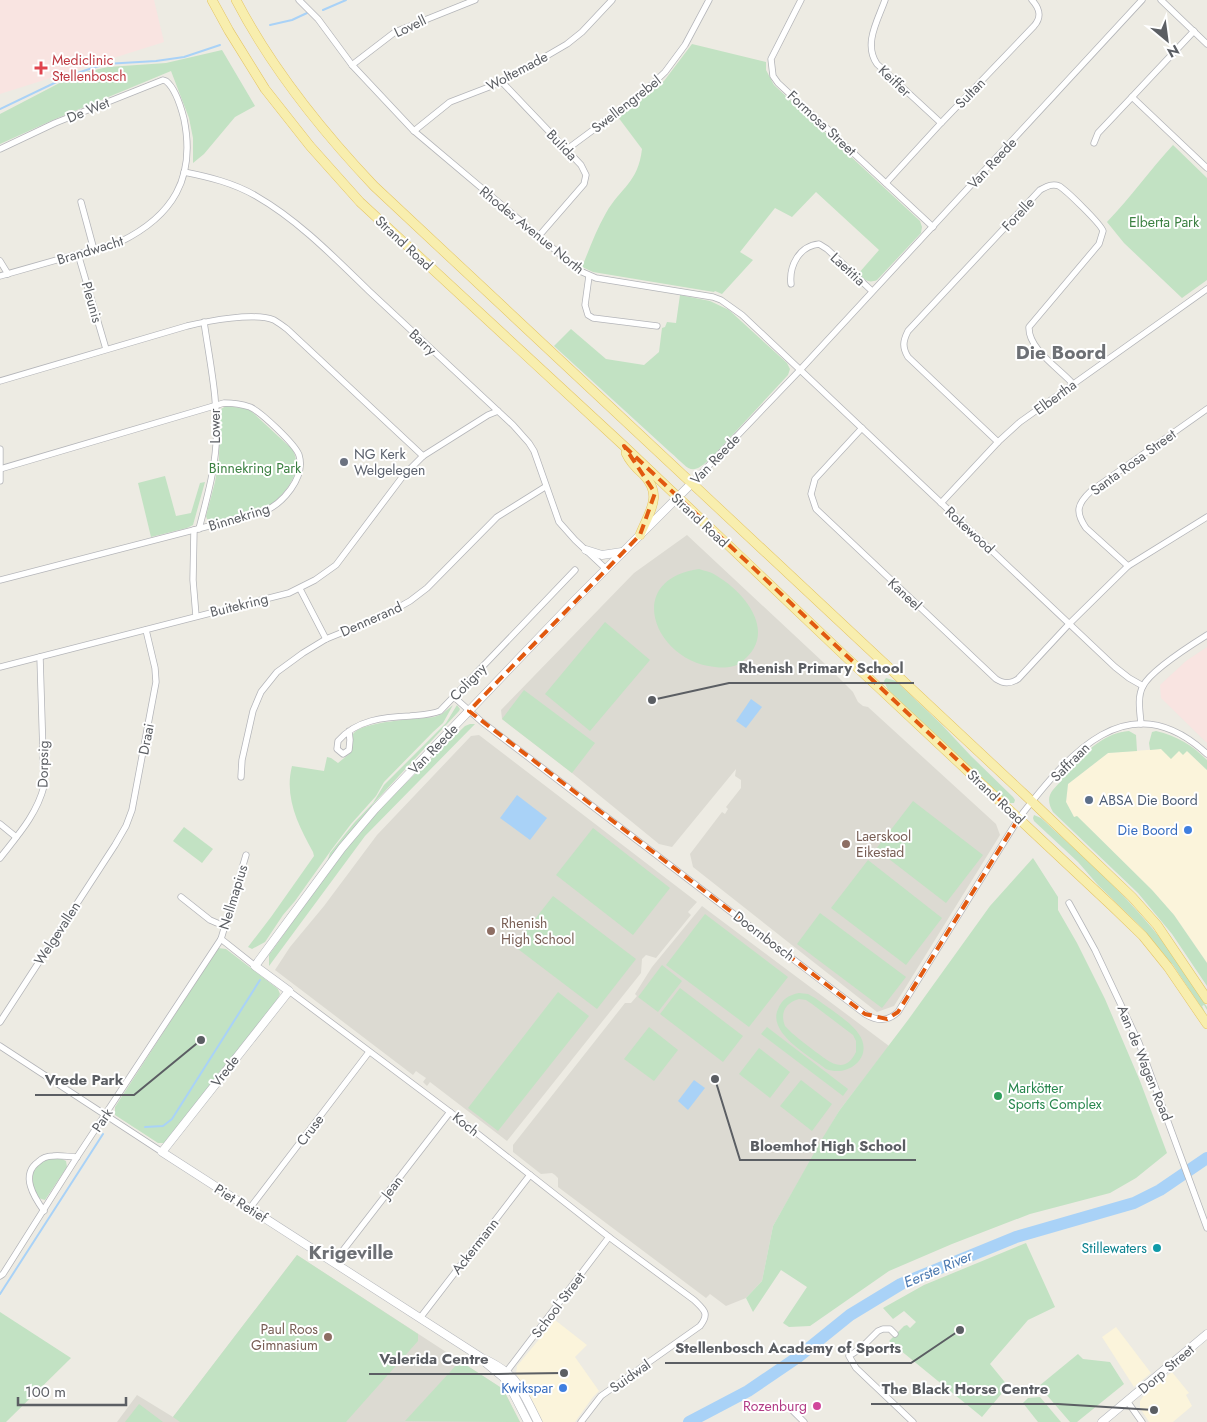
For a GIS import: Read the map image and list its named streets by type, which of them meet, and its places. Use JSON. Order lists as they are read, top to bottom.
{
  "streets": {
    "main road": ["Strand Road"],
    "street": [
      "Lovell",
      "Woltemade",
      "Keiffer",
      "Sultan",
      "Swellengrebel",
      "De Wet",
      "Formosa Street",
      "Bulida",
      "Van Reede",
      "Forelle",
      "Rhodes Avenue North",
      "Brandwacht",
      "Laetitia",
      "Pleunis",
      "Barry",
      "Elbertha",
      "Lower",
      "Santa Rosa Street",
      "Binnekring",
      "Rokewood",
      "Kaneel",
      "Buitekring",
      "Dennerand",
      "Coligny",
      "Draai",
      "Saffraan",
      "Dorpsig",
      "Nellmapius",
      "Welgevallen",
      "Doornbosch",
      "Aan de Wagen Road",
      "Vrede",
      "Park",
      "Koch",
      "Cruse",
      "Jean",
      "Piet Retief",
      "Ackermann",
      "School Street",
      "Dorp Street",
      "Suidwal"
    ]
  },
  "crossings": [
    ["Lovell", "Rhodes Avenue North"],
    ["Woltemade", "Bulida"],
    ["Woltemade", "Rhodes Avenue North"],
    ["Keiffer", "Sultan"],
    ["Sultan", "Formosa Street"],
    ["Swellengrebel", "Bulida"],
    ["De Wet", "Brandwacht"],
    ["Formosa Street", "Van Reede"],
    ["Bulida", "Rhodes Avenue North"],
    ["Van Reede", "Rhodes Avenue North"],
    ["Van Reede", "Strand Road"],
    ["Van Reede", "Laetitia"],
    ["Van Reede", "Barry"],
    ["Van Reede", "Rokewood"],
    ["Van Reede", "Doornbosch"],
    ["Van Reede", "Koch"],
    ["Forelle", "Elbertha"],
    ["Rhodes Avenue North", "Rokewood"],
    ["Strand Road", "Saffraan"],
    ["Strand Road", "Doornbosch"],
    ["Brandwacht", "Pleunis"],
    ["Brandwacht", "Barry"],
    ["Barry", "Buitekring"],
    ["Barry", "Dennerand"],
    ["Elbertha", "Rokewood"],
    ["Lower", "Binnekring"],
    ["Lower", "Buitekring"],
    ["Rokewood", "Kaneel"],
    ["Buitekring", "Draai"],
    ["Buitekring", "Dorpsig"],
    ["Coligny", "Doornbosch"],
    ["Draai", "Welgevallen"],
    ["Saffraan", "Doornbosch"],
    ["Nellmapius", "Park"],
    ["Nellmapius", "Koch"],
    ["Vrede", "Koch"],
    ["Vrede", "Piet Retief"],
    ["Park", "Koch"],
    ["Park", "Piet Retief"],
    ["Koch", "Cruse"],
    ["Koch", "Jean"],
    ["Koch", "Ackermann"],
    ["Koch", "School Street"],
    ["Koch", "Suidwal"],
    ["Cruse", "Piet Retief"],
    ["Jean", "Piet Retief"],
    ["Piet Retief", "Ackermann"],
    ["Piet Retief", "School Street"]
  ],
  "districts": ["Die Boord", "Krigeville"],
  "water": ["Eerste River"],
  "parks": ["Elberta Park", "Binnekring Park"],
  "places": {
    "health": ["Mediclinic Stellenbosch"],
    "other": [
      "NG Kerk Welgelegen",
      "Rhenish Primary School",
      "ABSA Die Boord",
      "Die Boord",
      "Laerskool Eikestad",
      "Rhenish High School",
      "Vrede Park",
      "Bloemhof High School",
      "Markötter Sports Complex",
      "Stillewaters",
      "Stellenbosch Academy of Sports",
      "Paul Roos Gimnasium",
      "Valerida Centre",
      "Kwikspar",
      "Rozenburg",
      "The Black Horse Centre"
    ]
  },
  "scale_bar": "100 m",
  "north": "bottom right"
}
